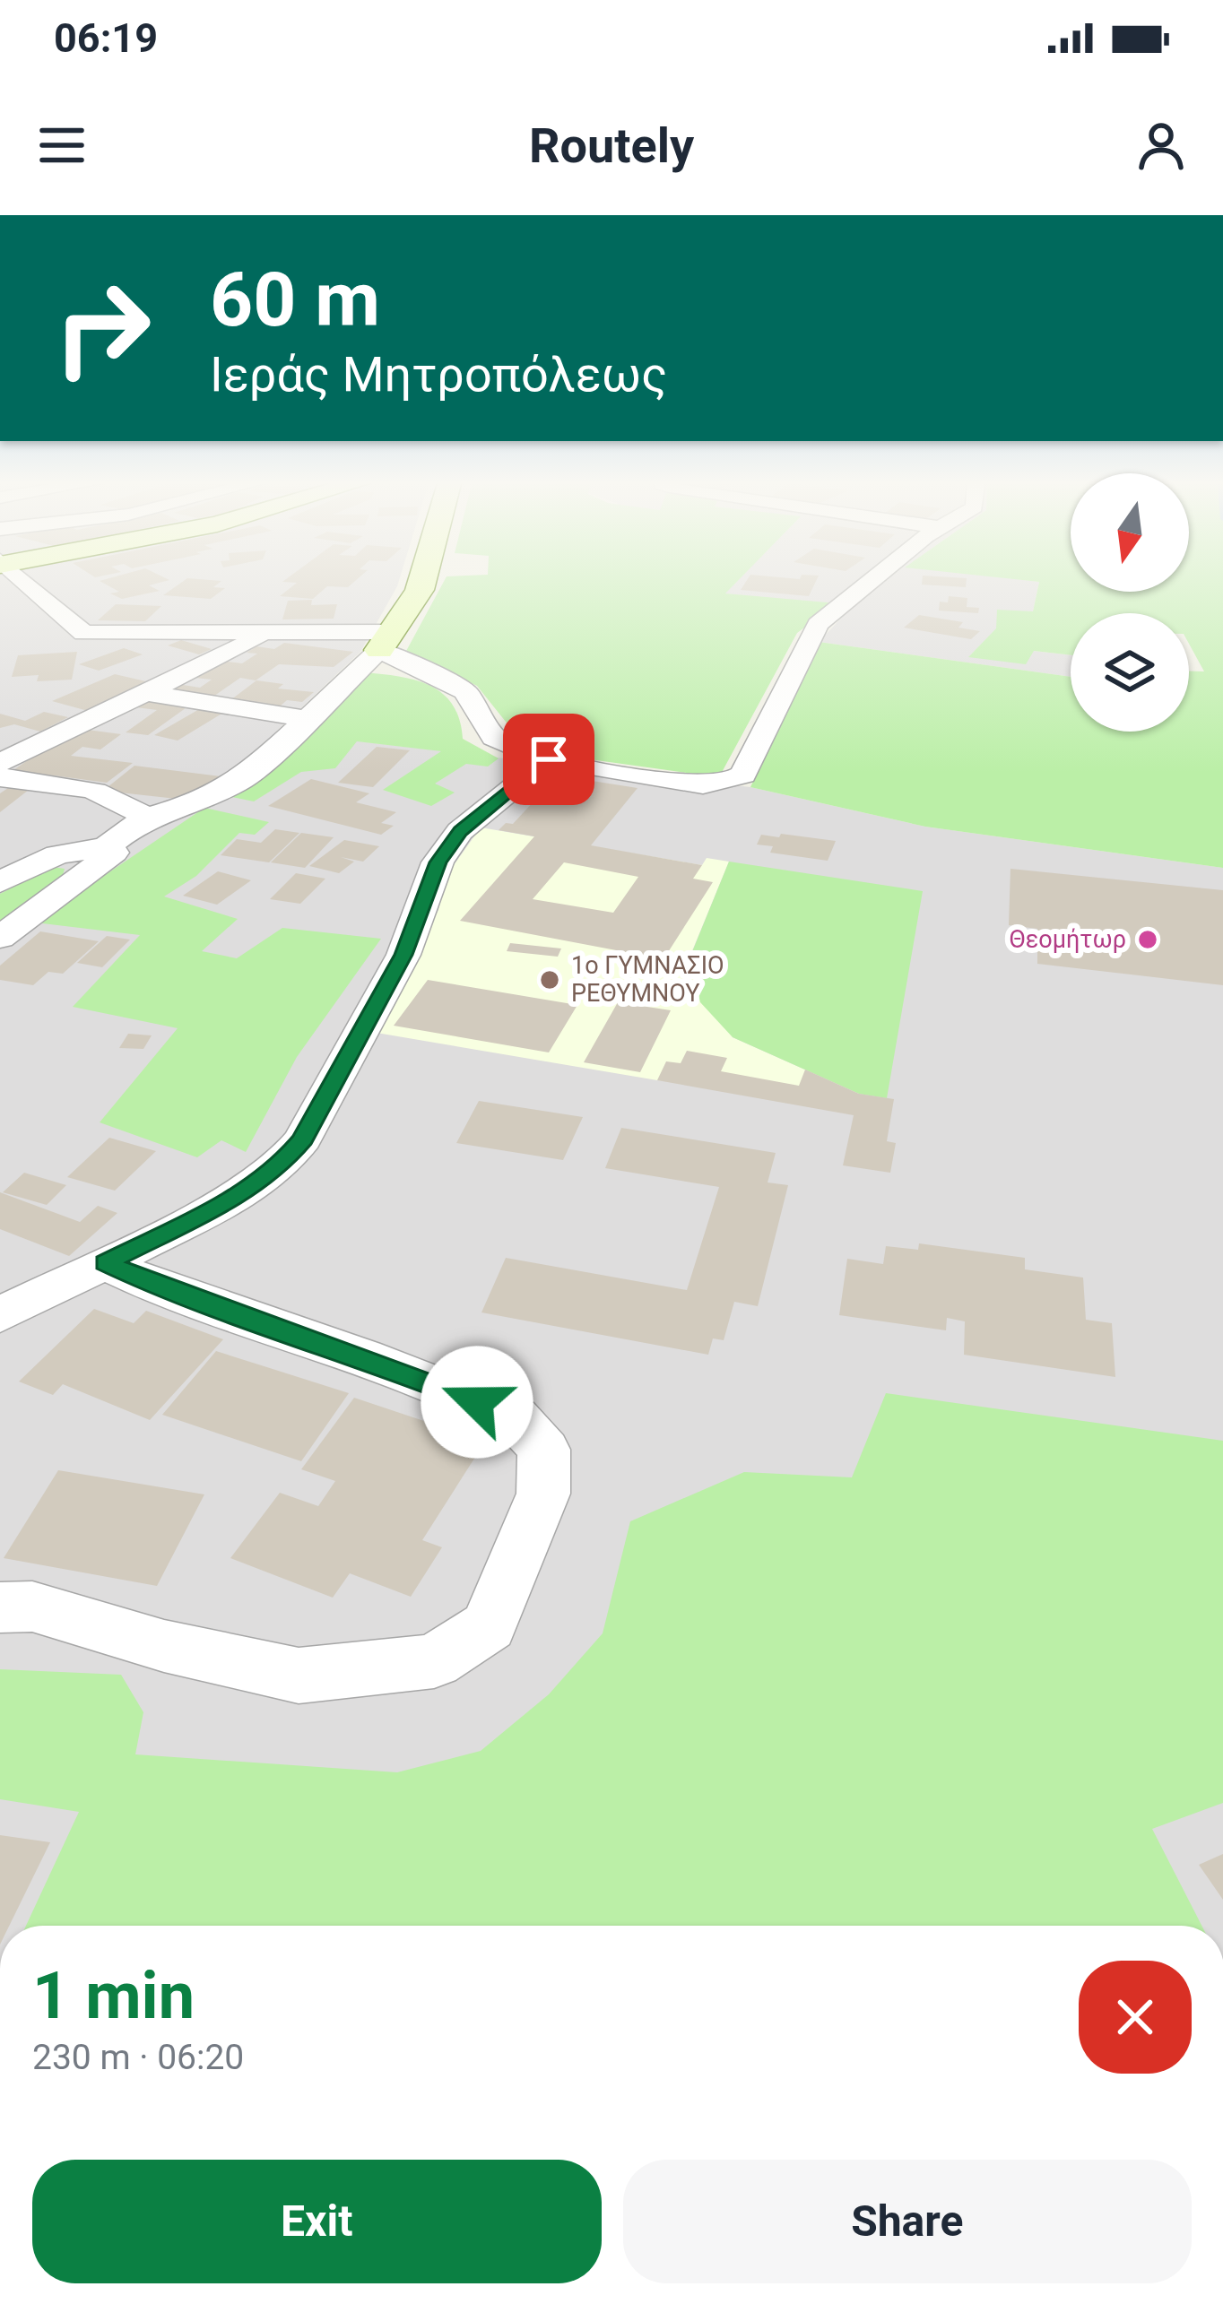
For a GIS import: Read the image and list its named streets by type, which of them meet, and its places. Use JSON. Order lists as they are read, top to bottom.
{
  "places": ["Θεομήτωρ", "1ο ΓΥΜΝΑΣΙΟ ΡΕΘΥΜΝΟΥ"],
  "north": "bottom",
  "page": {
    "status": "06:19",
    "header": "Routely",
    "turn": ["60 m", "Ιεράς Μητροπόλεως"],
    "heading": ["1 min", "230 m · 06:20"],
    "buttons": ["Exit", "Share"]
  }
}
